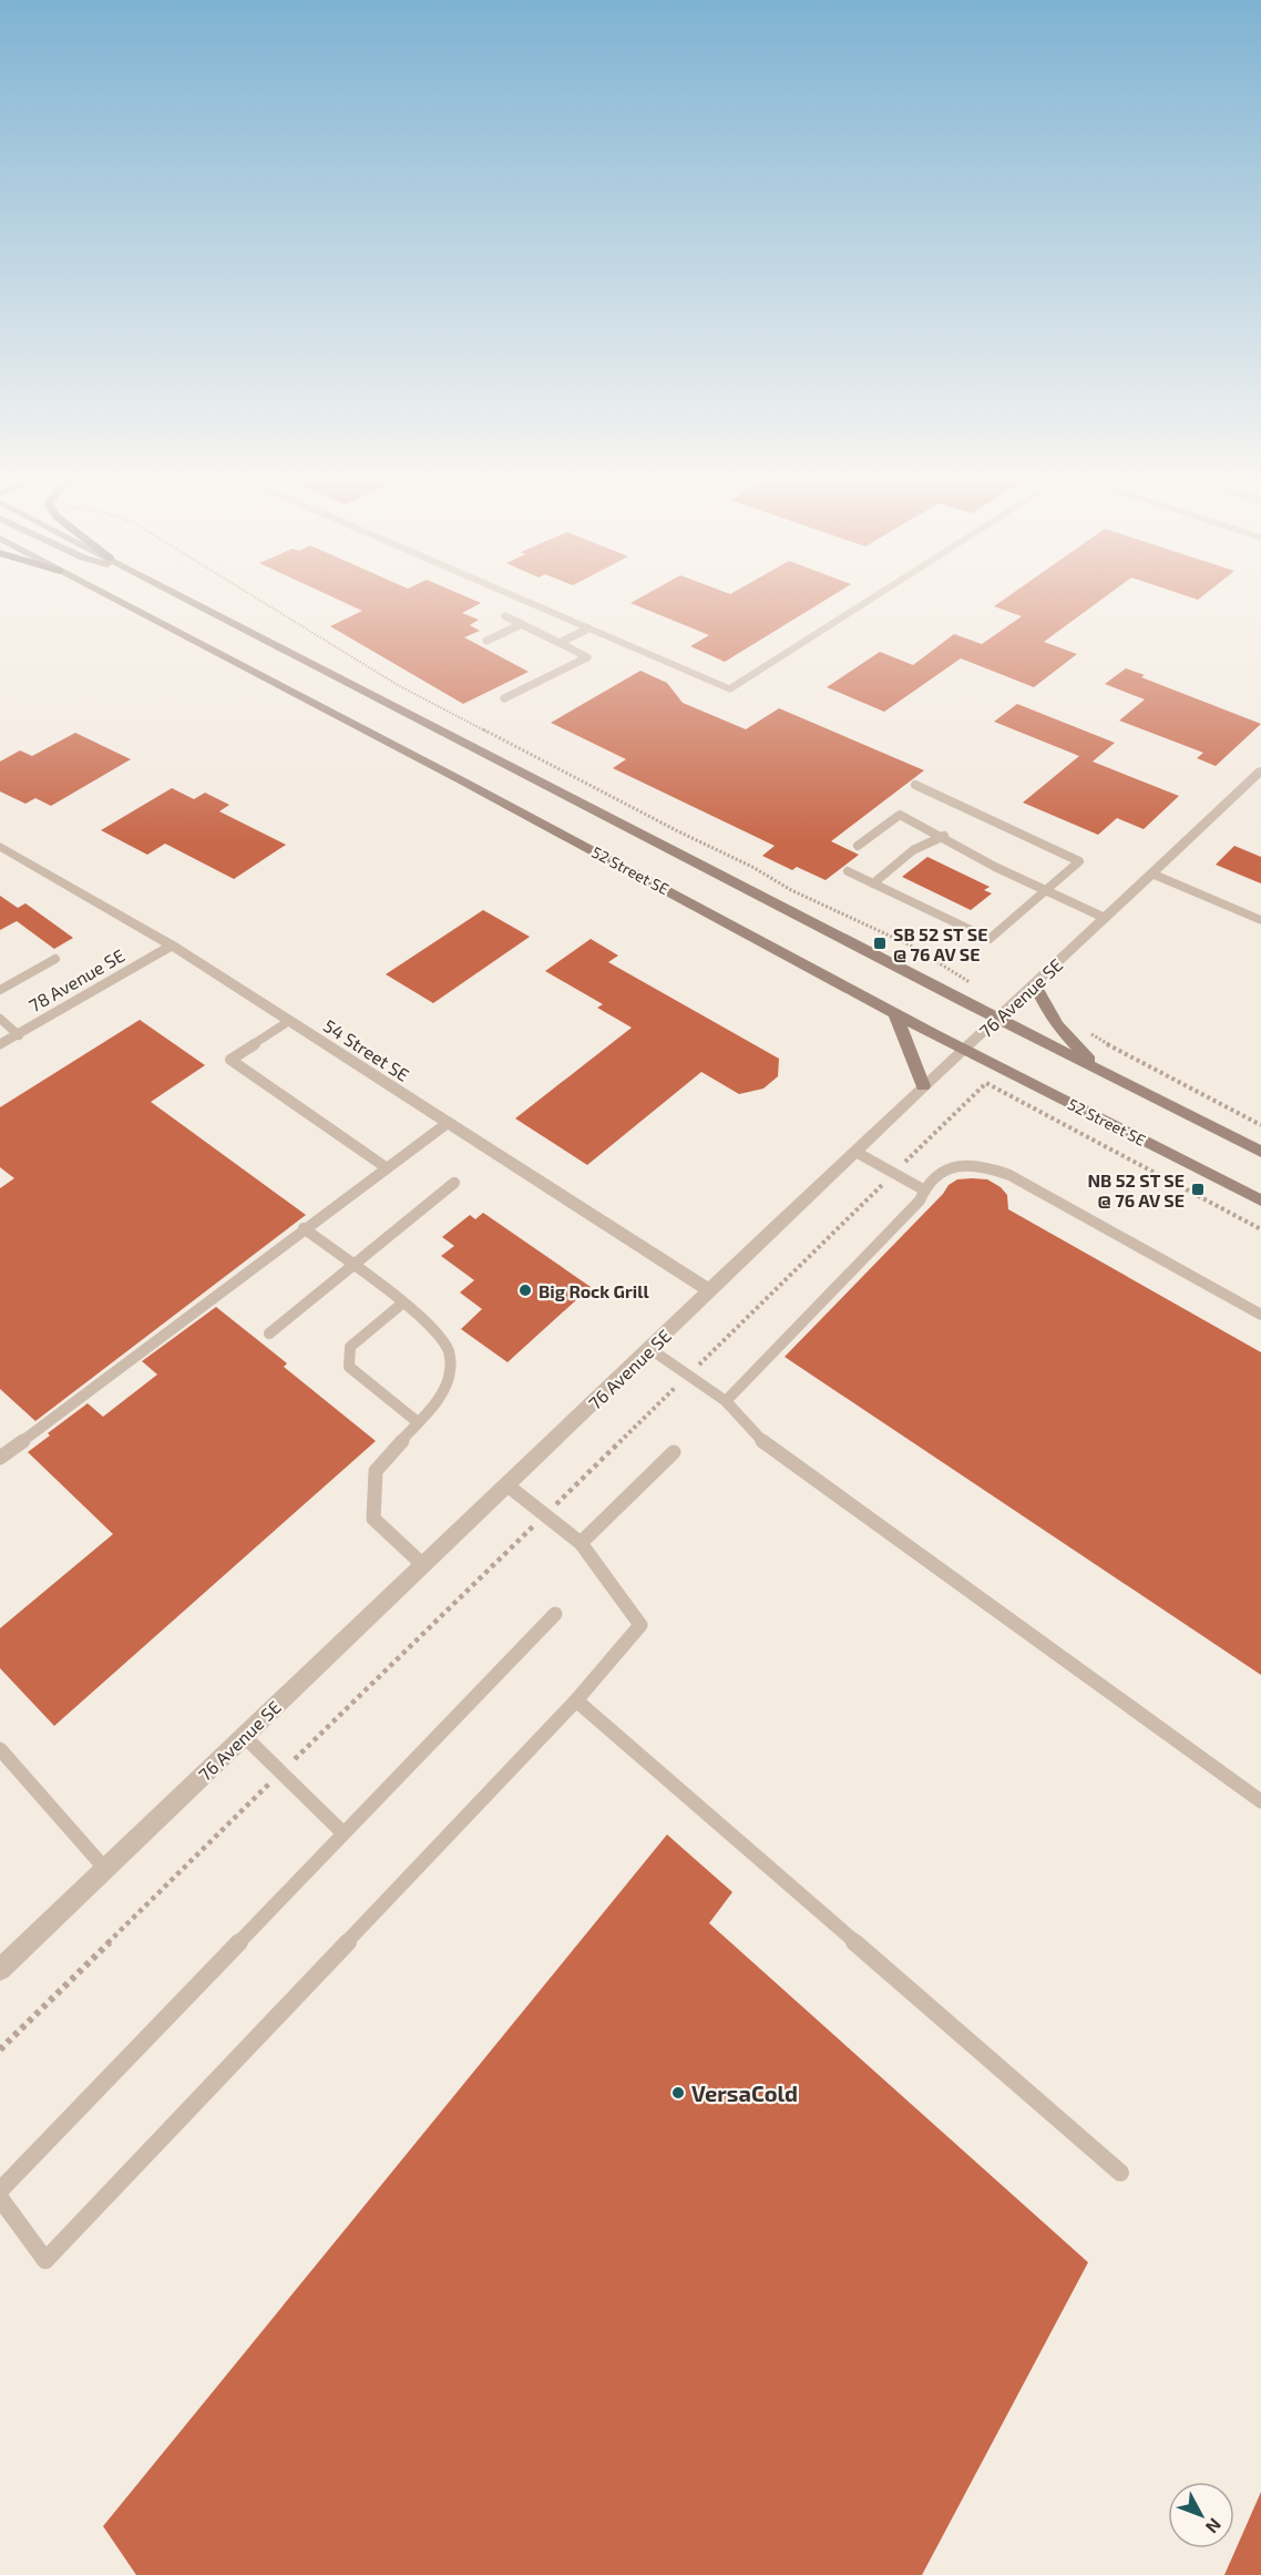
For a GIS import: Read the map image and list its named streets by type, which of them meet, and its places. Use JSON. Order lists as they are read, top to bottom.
{
  "streets": {
    "main road": ["52 Street SE"],
    "street": ["78 Avenue SE", "76 Avenue SE", "54 Street SE"]
  },
  "crossings": [
    ["52 Street SE", "76 Avenue SE"],
    ["78 Avenue SE", "54 Street SE"],
    ["76 Avenue SE", "54 Street SE"]
  ],
  "places": {
    "transit": ["SB 52 ST SE @ 76 AV SE", "NB 52 ST SE @ 76 AV SE"],
    "other": ["Big Rock Grill", "VersaCold"]
  },
  "north": "bottom right"
}
